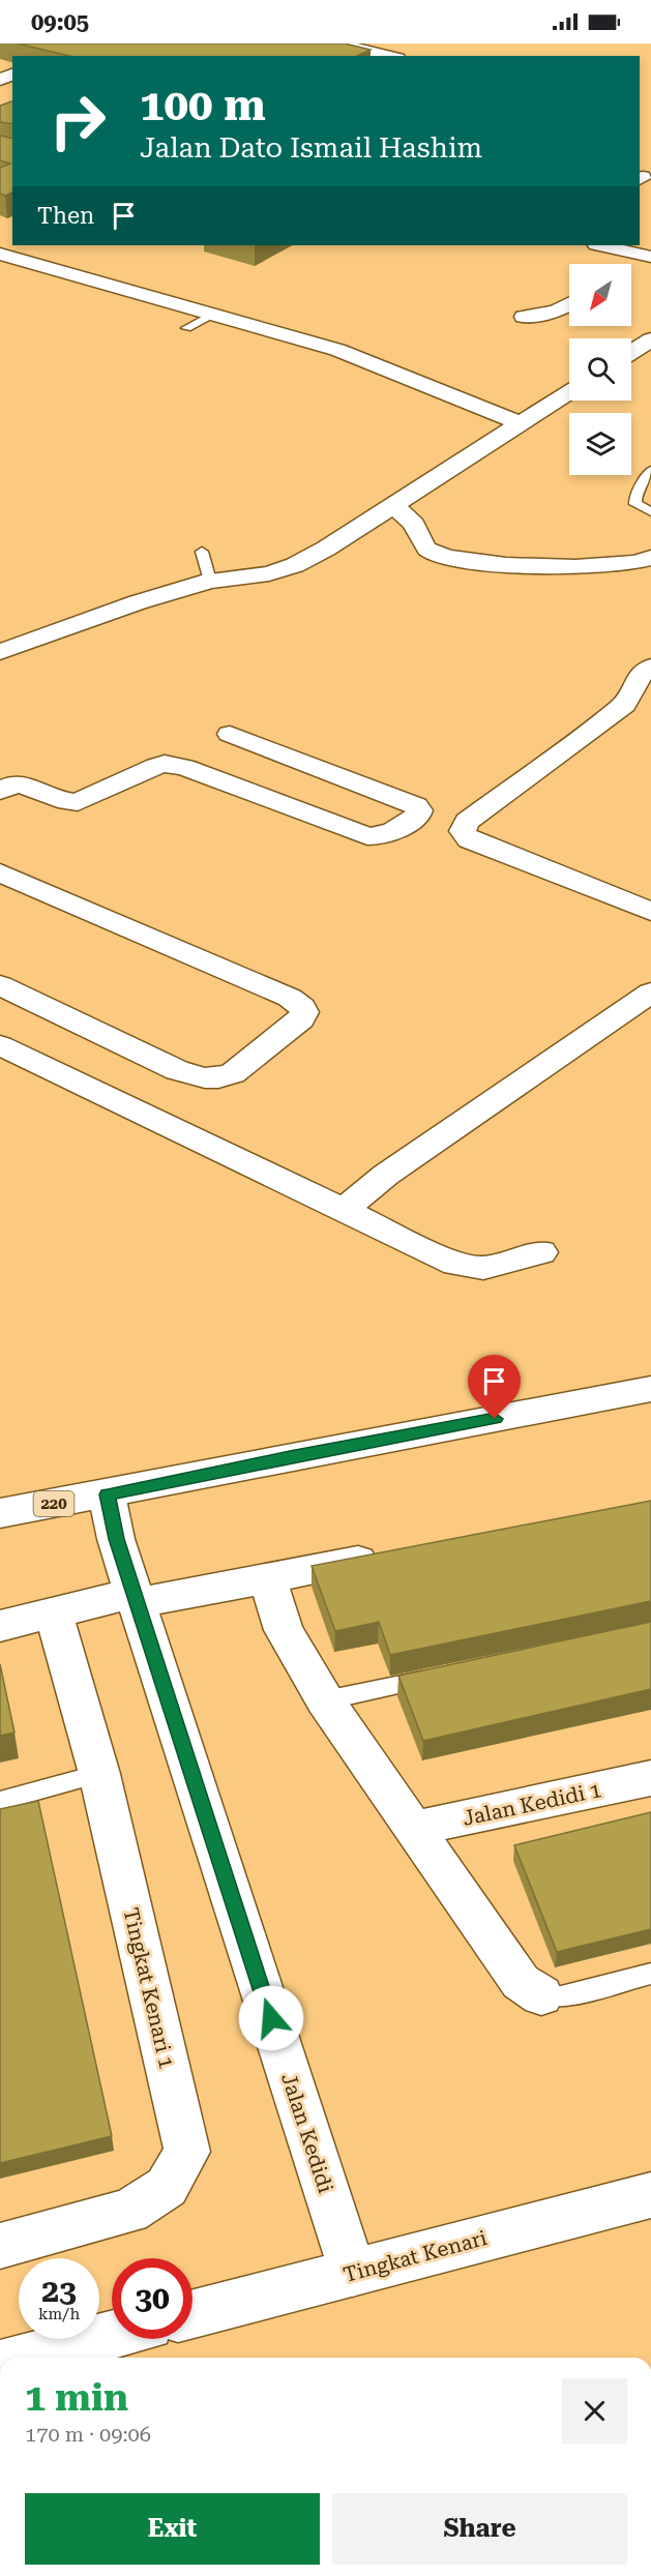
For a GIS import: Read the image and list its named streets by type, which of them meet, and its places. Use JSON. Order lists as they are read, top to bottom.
{
  "streets": {
    "street": [
      "220",
      "Jalan Kedidi 1",
      "Tingkat Kenari 1",
      "Jalan Kedidi",
      "Tingkat Kenari"
    ]
  },
  "crossings": [
    ["220", "Jalan Kedidi"],
    ["Jalan Kedidi", "Tingkat Kenari"]
  ],
  "north": "bottom left",
  "page": {
    "status": "09:05",
    "turn": ["100 m", "Jalan Dato Ismail Hashim"],
    "then": "Then",
    "speed": "23 km/h",
    "limit": "30",
    "heading": ["1 min", "170 m · 09:06"],
    "buttons": ["Exit", "Share"]
  }
}
